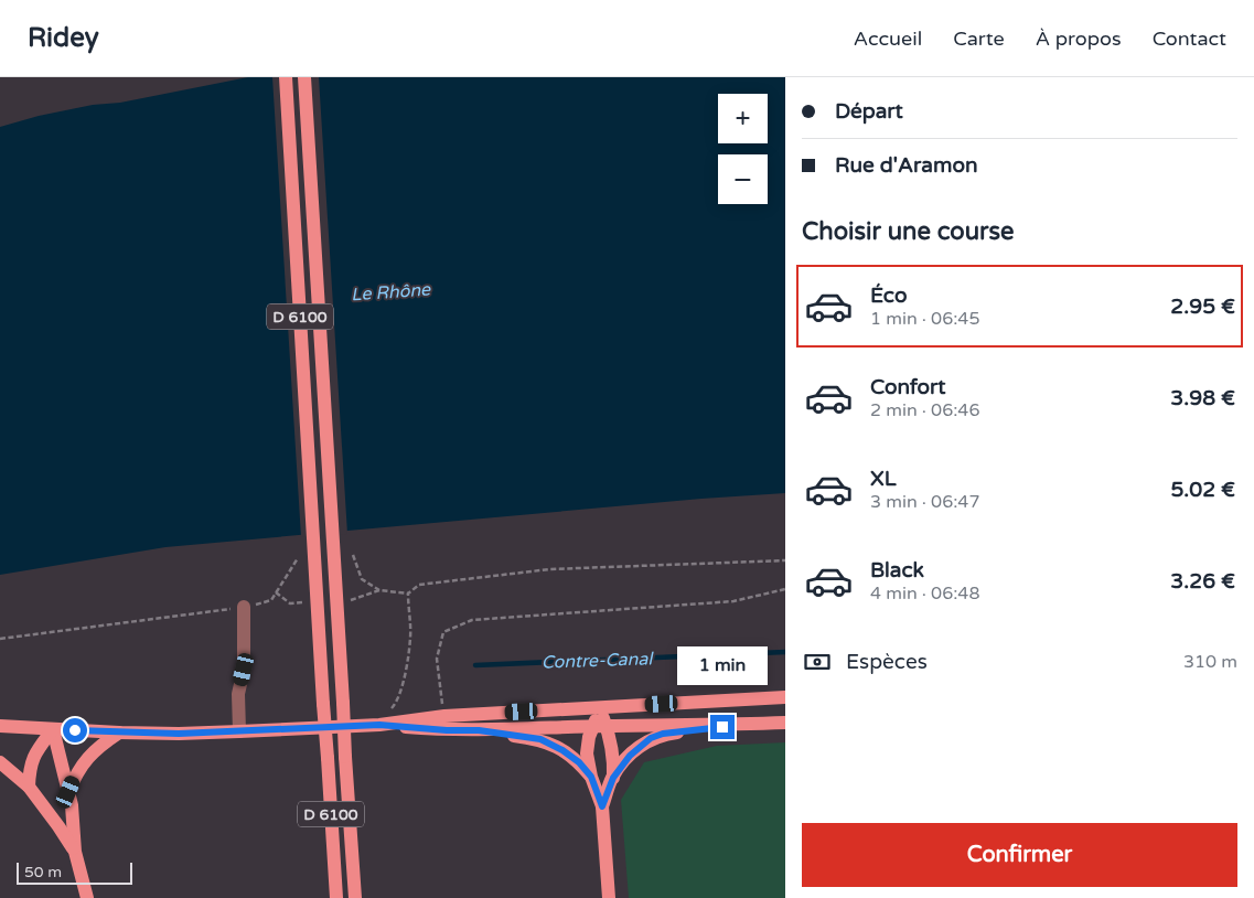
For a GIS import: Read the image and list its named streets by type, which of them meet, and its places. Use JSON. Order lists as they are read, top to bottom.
{
  "streets": {
    "main road": ["D 6100"]
  },
  "water": ["Le Rhône", "Contre-Canal"],
  "scale_bar": "50 m",
  "page": {
    "header": "Ridey",
    "nav": [
      "Accueil",
      "Carte",
      "À propos",
      "Contact"
    ],
    "banner": ["Départ", "Rue d'Aramon"],
    "map_buttons": ["+", "−"],
    "heading": "Choisir une course",
    "list": [
      {
        "name": "Éco",
        "note": "1 min · 06:45",
        "value": "2.95 €"
      },
      {
        "name": "Confort",
        "note": "2 min · 06:46",
        "value": "3.98 €"
      },
      {
        "name": "XL",
        "note": "3 min · 06:47",
        "value": "5.02 €"
      },
      {
        "name": "Black",
        "note": "4 min · 06:48",
        "value": "3.26 €"
      }
    ],
    "pay": ["Espèces", "310 m"],
    "bubble": "1 min",
    "buttons": "Confirmer",
    "scale": "50 m"
  }
}
